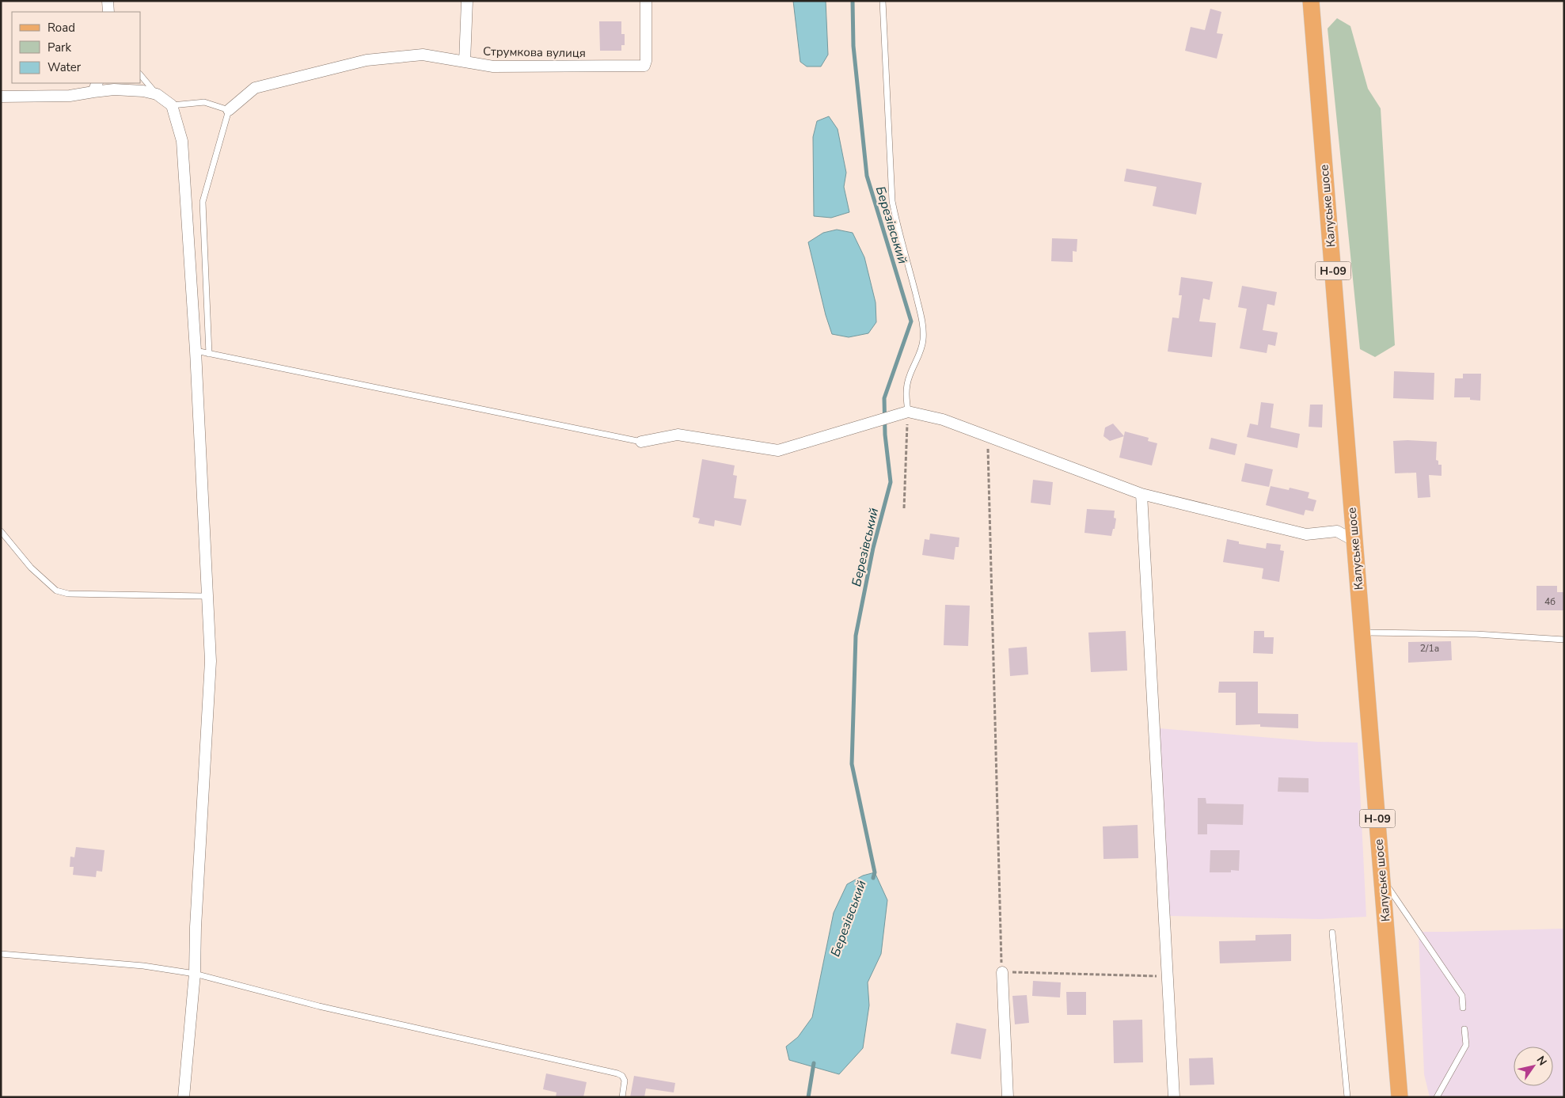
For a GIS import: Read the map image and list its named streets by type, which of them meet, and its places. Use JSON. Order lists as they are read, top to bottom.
{
  "streets": {
    "main road": ["Калуське шосе", "Н-09"],
    "street": ["Струмкова вулиця"]
  },
  "water": ["Березівський"],
  "house_numbers": ["4б", "2/1а"],
  "legend": ["Road", "Park", "Water"],
  "north": "top right"
}
